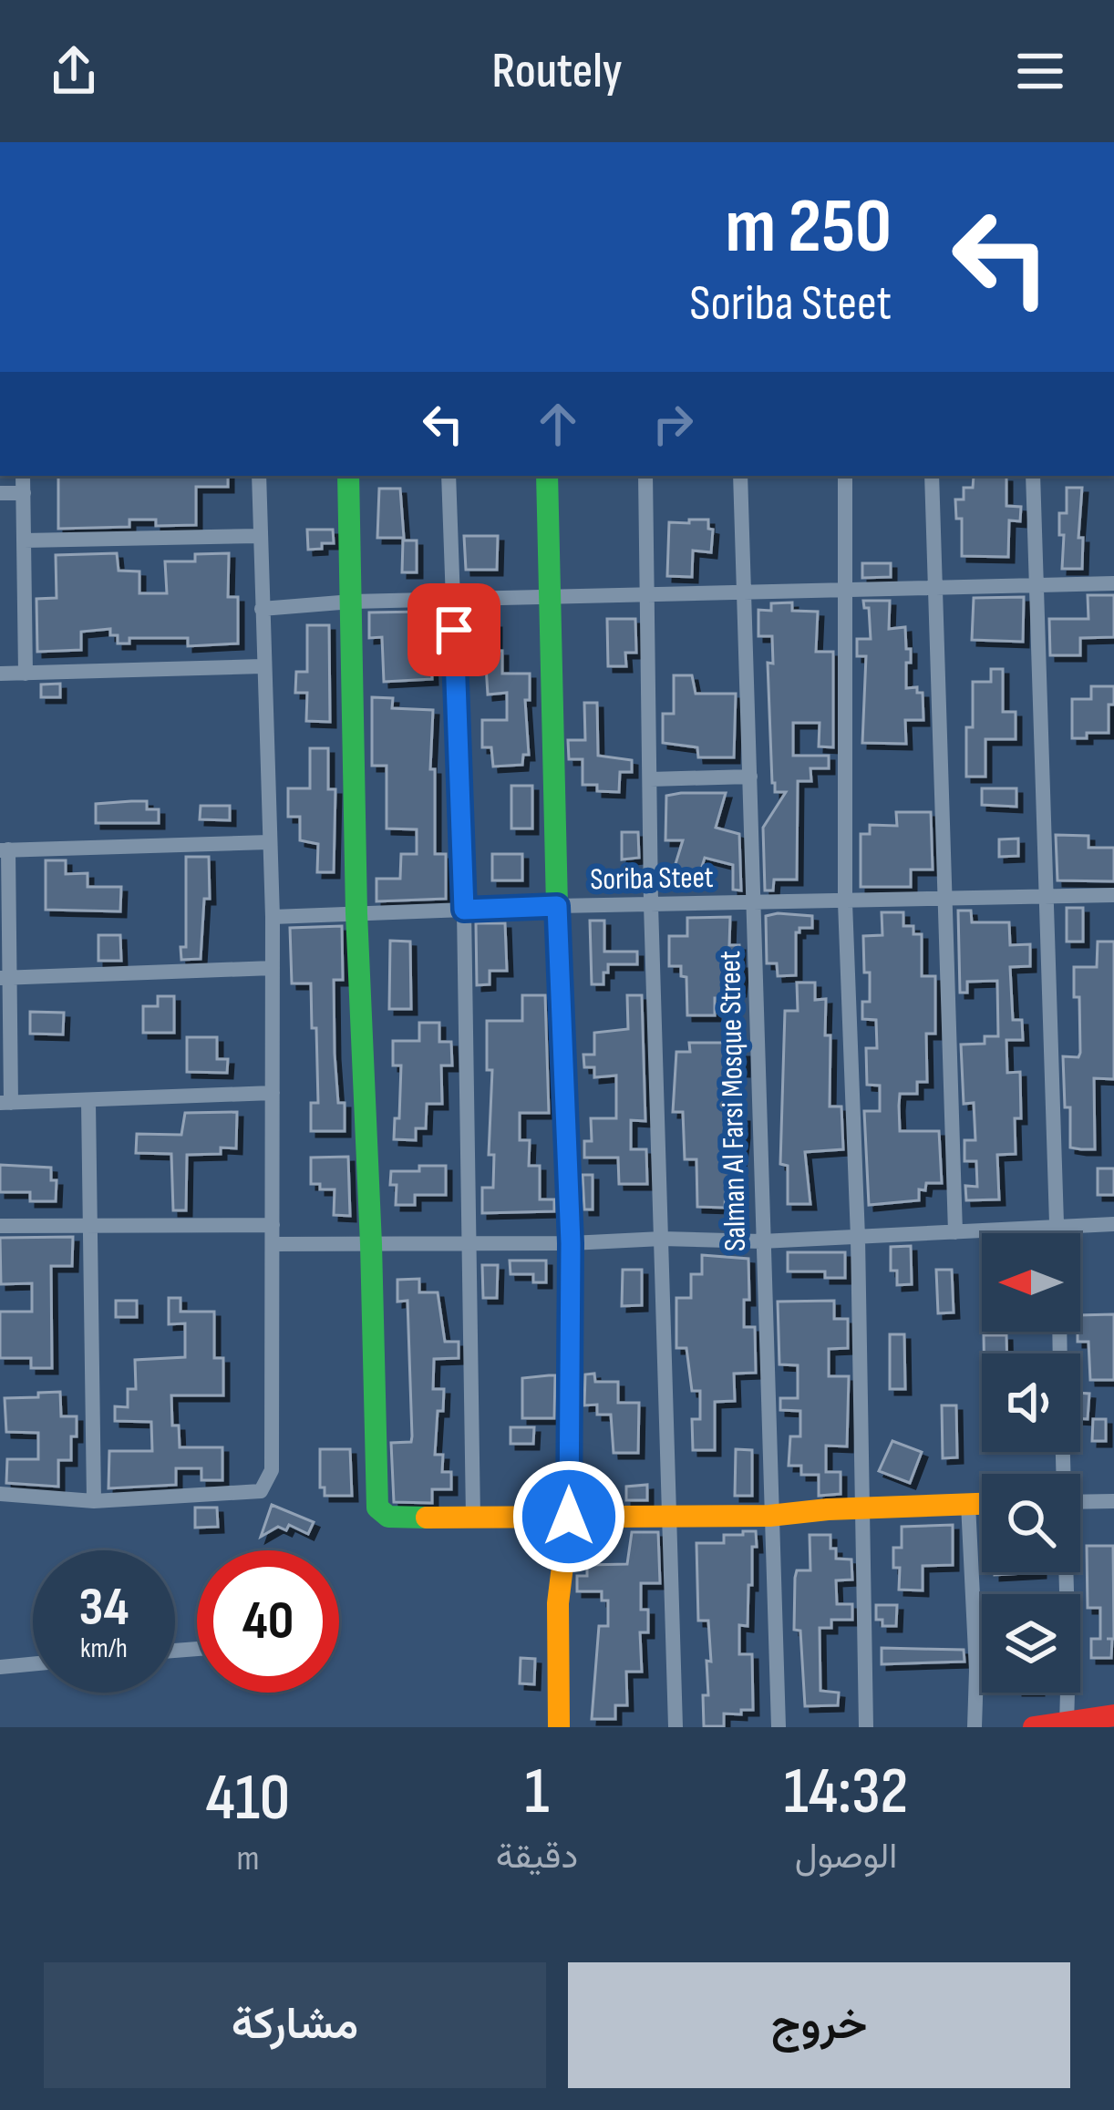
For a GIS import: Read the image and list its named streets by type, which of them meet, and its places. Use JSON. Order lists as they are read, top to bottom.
{
  "streets": {
    "street": ["Soriba Steet", "Salman Al Farsi Mosque Street"]
  },
  "crossings": [
    ["Soriba Steet", "Salman Al Farsi Mosque Street"]
  ],
  "north": "left",
  "page": {
    "header": "Routely",
    "turn": ["250 m", "Soriba Steet"],
    "speed": "34 km/h",
    "limit": "40",
    "eta": [
      "14:32",
      "الوصول",
      "1",
      "دقيقة",
      "410",
      "m"
    ],
    "buttons": ["خروج", "مشاركة"]
  }
}
